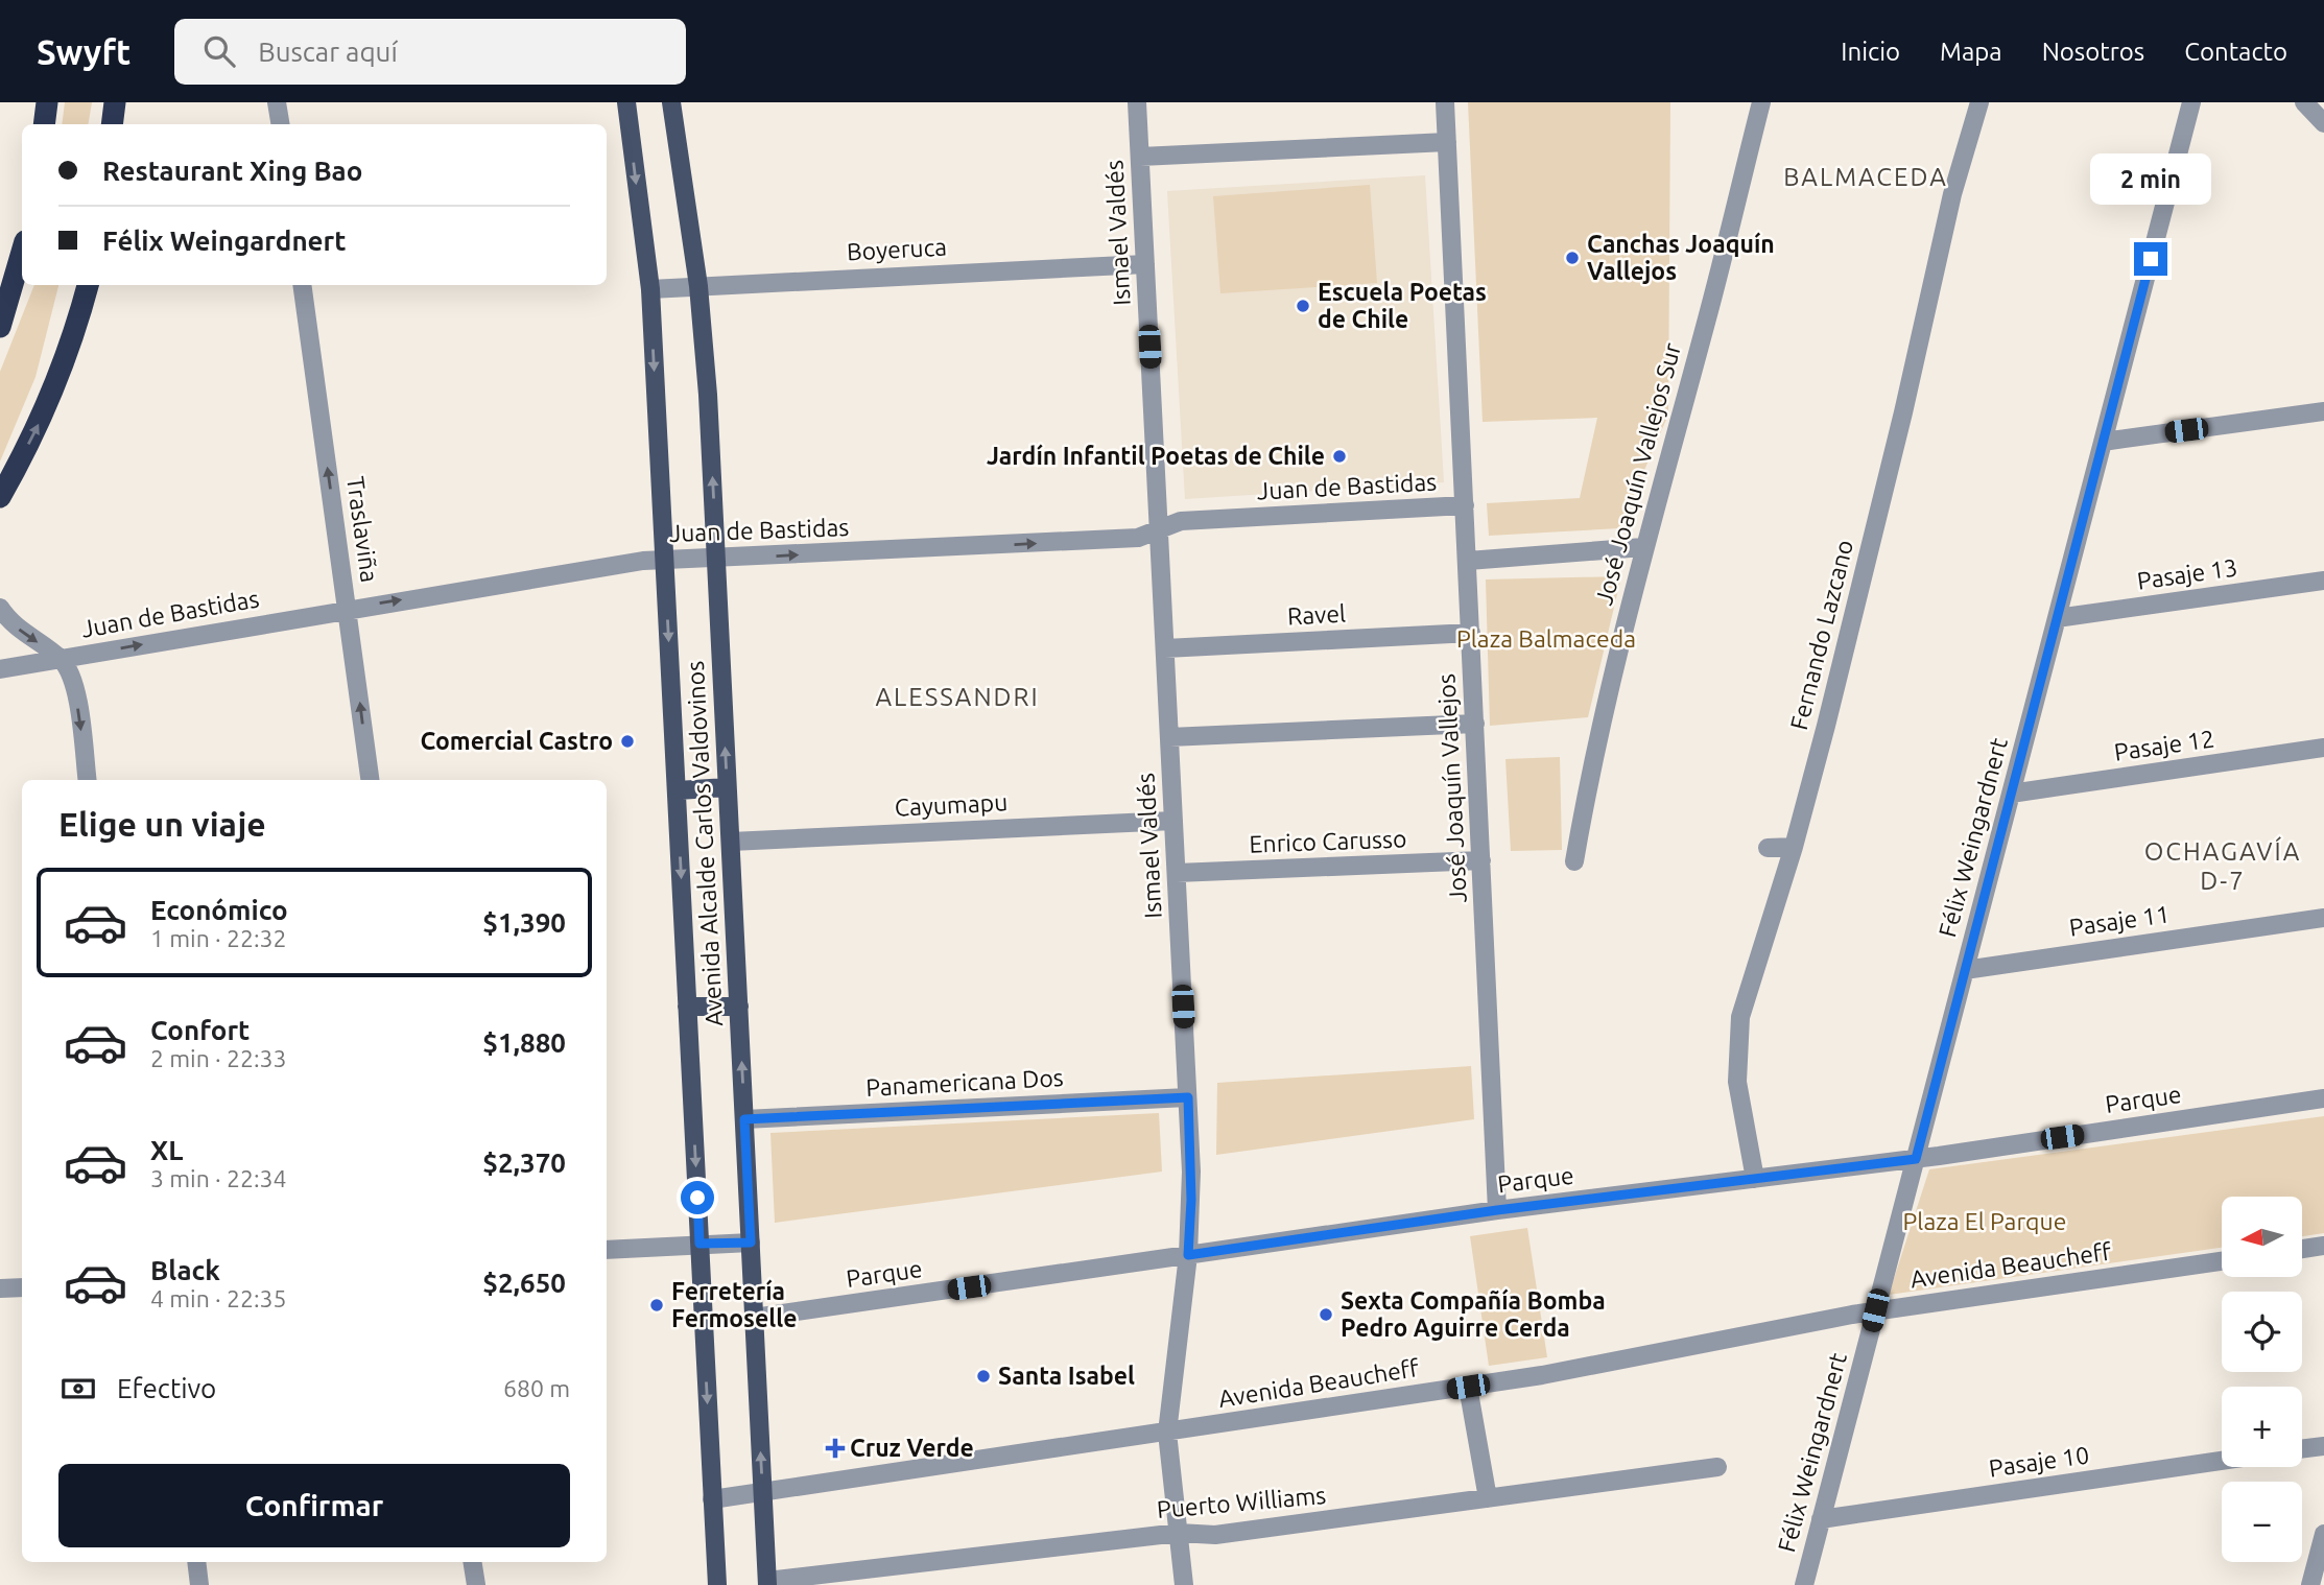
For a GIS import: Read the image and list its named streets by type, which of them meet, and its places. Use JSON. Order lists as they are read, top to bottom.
{
  "streets": {
    "main road": ["Avenida Alcalde Carlos Valdovinos"],
    "street": [
      "Ismael Valdés",
      "Boyeruca",
      "José Joaquín Vallejos Sur",
      "Juan de Bastidas",
      "Traslaviña",
      "Pasaje 13",
      "Ravel",
      "Fernando Lazcano",
      "Pasaje 12",
      "José Joaquín Vallejos",
      "Cayumapu",
      "Félix Weingardnert",
      "Enrico Carusso",
      "Pasaje 11",
      "Panamericana Dos",
      "Parque",
      "Avenida Beaucheff",
      "Pasaje 10",
      "Puerto Williams"
    ]
  },
  "crossings": [
    ["Ismael Valdés", "Boyeruca"],
    ["Ismael Valdés", "Juan de Bastidas"],
    ["Ismael Valdés", "Ravel"],
    ["Ismael Valdés", "Cayumapu"],
    ["Ismael Valdés", "Enrico Carusso"],
    ["Ismael Valdés", "Panamericana Dos"],
    ["Ismael Valdés", "Parque"],
    ["Ismael Valdés", "Avenida Beaucheff"],
    ["Ismael Valdés", "Puerto Williams"],
    ["Boyeruca", "Avenida Alcalde Carlos Valdovinos"],
    ["Juan de Bastidas", "Traslaviña"],
    ["Juan de Bastidas", "José Joaquín Vallejos"],
    ["Juan de Bastidas", "Avenida Alcalde Carlos Valdovinos"],
    ["Pasaje 13", "Félix Weingardnert"],
    ["Ravel", "José Joaquín Vallejos"],
    ["Fernando Lazcano", "Parque"],
    ["Pasaje 12", "Félix Weingardnert"],
    ["José Joaquín Vallejos", "Enrico Carusso"],
    ["José Joaquín Vallejos", "Parque"],
    ["Cayumapu", "Avenida Alcalde Carlos Valdovinos"],
    ["Félix Weingardnert", "Pasaje 11"],
    ["Félix Weingardnert", "Parque"],
    ["Félix Weingardnert", "Avenida Beaucheff"],
    ["Félix Weingardnert", "Pasaje 10"],
    ["Avenida Alcalde Carlos Valdovinos", "Panamericana Dos"],
    ["Avenida Alcalde Carlos Valdovinos", "Parque"],
    ["Avenida Alcalde Carlos Valdovinos", "Avenida Beaucheff"],
    ["Avenida Alcalde Carlos Valdovinos", "Puerto Williams"]
  ],
  "one_way": ["Juan de Bastidas", "Traslaviña"],
  "districts": ["BALMACEDA", "ALESSANDRI", "OCHAGAVÍA D-7"],
  "parks": ["Plaza Balmaceda", "Plaza El Parque"],
  "places": {
    "other": [
      "Canchas Joaquín Vallejos",
      "Escuela Poetas de Chile",
      "Jardín Infantil Poetas de Chile",
      "Comercial Castro",
      "Ferretería Fermoselle",
      "Sexta Compañía Bomba Pedro Aguirre Cerda",
      "Santa Isabel"
    ],
    "health": ["Cruz Verde"]
  },
  "north": "left",
  "page": {
    "header": "Swyft",
    "search": "Buscar aquí",
    "nav": [
      "Inicio",
      "Mapa",
      "Nosotros",
      "Contacto"
    ],
    "banner": ["Restaurant Xing Bao", "Félix Weingardnert"],
    "bubble": "2 min",
    "heading": "Elige un viaje",
    "list": [
      {
        "name": "Económico",
        "note": "1 min · 22:32",
        "value": "$1,390"
      },
      {
        "name": "Confort",
        "note": "2 min · 22:33",
        "value": "$1,880"
      },
      {
        "name": "XL",
        "note": "3 min · 22:34",
        "value": "$2,370"
      },
      {
        "name": "Black",
        "note": "4 min · 22:35",
        "value": "$2,650"
      }
    ],
    "map_buttons": ["+", "−"],
    "pay": ["Efectivo", "680 m"],
    "buttons": "Confirmar"
  }
}
